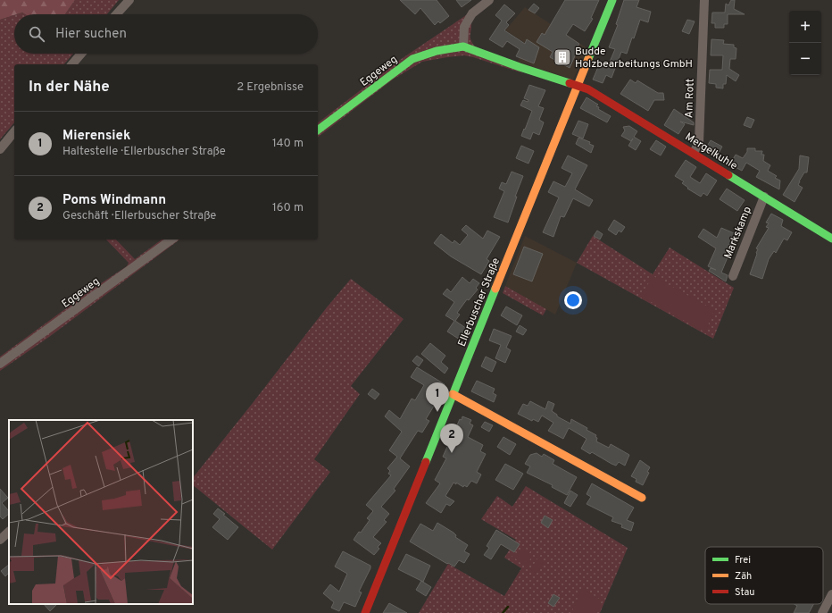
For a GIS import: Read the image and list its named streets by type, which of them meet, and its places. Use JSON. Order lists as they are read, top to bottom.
{
  "streets": {
    "street": [
      "Eggeweg",
      "Am Rott",
      "Mergelkuhle",
      "Markskamp",
      "Ellerbuscher Straße"
    ]
  },
  "crossings": [
    ["Eggeweg", "Mergelkuhle"],
    ["Eggeweg", "Ellerbuscher Straße"],
    ["Am Rott", "Mergelkuhle"],
    ["Mergelkuhle", "Markskamp"],
    ["Mergelkuhle", "Ellerbuscher Straße"]
  ],
  "places": {
    "building": ["Budde Holzbearbeitungs GmbH"]
  },
  "legend": ["Frei", "Zäh", "Stau"],
  "page": {
    "map_buttons": ["+", "−"],
    "search": "Hier suchen",
    "heading": ["In der Nähe", "2 Ergebnisse"],
    "list": [
      {
        "mark": "1",
        "name": "Mierensiek",
        "note": "Haltestelle · Ellerbuscher Straße",
        "value": "140 m"
      },
      {
        "mark": "2",
        "name": "Poms Windmann",
        "note": "Geschäft · Ellerbuscher Straße",
        "value": "160 m"
      }
    ],
    "pins": ["1", "2"]
  }
}
